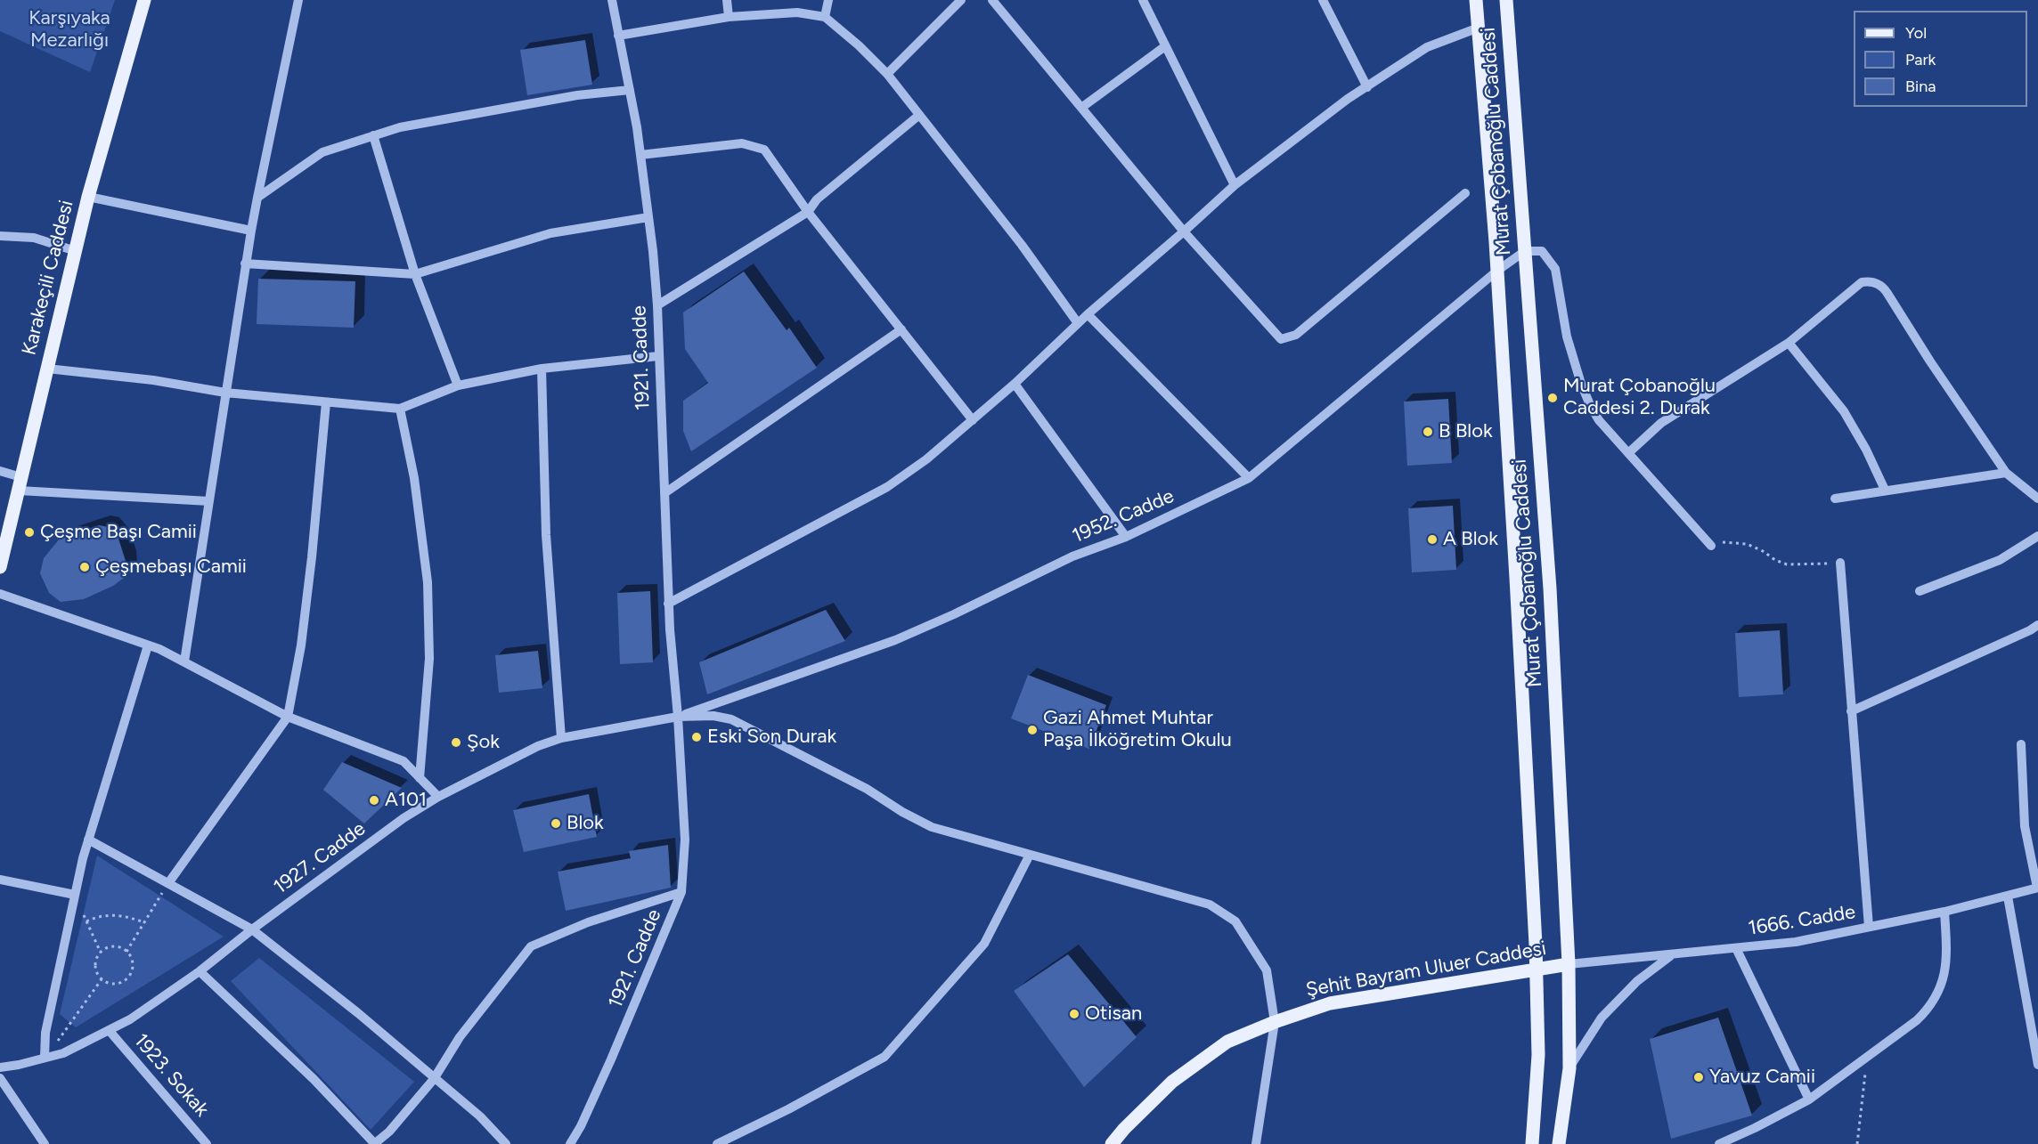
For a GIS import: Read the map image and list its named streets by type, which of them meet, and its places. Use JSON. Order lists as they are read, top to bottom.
{
  "streets": {
    "main road": ["Murat Çobanoğlu Caddesi", "Karakeçili Caddesi", "Şehit Bayram Uluer Caddesi"],
    "street": [
      "1921. Cadde",
      "1952. Cadde",
      "1927. Cadde",
      "1666. Cadde",
      "1923. Sokak"
    ]
  },
  "crossings": [
    ["Murat Çobanoğlu Caddesi", "1952. Cadde"],
    ["Murat Çobanoğlu Caddesi", "1666. Cadde"],
    ["Murat Çobanoğlu Caddesi", "Şehit Bayram Uluer Caddesi"],
    ["1921. Cadde", "1952. Cadde"],
    ["1921. Cadde", "1927. Cadde"],
    ["1952. Cadde", "1927. Cadde"],
    ["1927. Cadde", "1923. Sokak"],
    ["1666. Cadde", "Şehit Bayram Uluer Caddesi"]
  ],
  "parks": ["Karşıyaka Mezarlığı"],
  "places": [
    "Murat Çobanoğlu Caddesi 2. Durak",
    "B Blok",
    "Çeşme Başı Camii",
    "A Blok",
    "Çeşmebaşı Camii",
    "Gazi Ahmet Muhtar Paşa İlköğretim Okulu",
    "Eski Son Durak",
    "Şok",
    "A101",
    "Blok",
    "Otisan",
    "Yavuz Camii"
  ],
  "legend": ["Yol", "Park", "Bina"]
}
